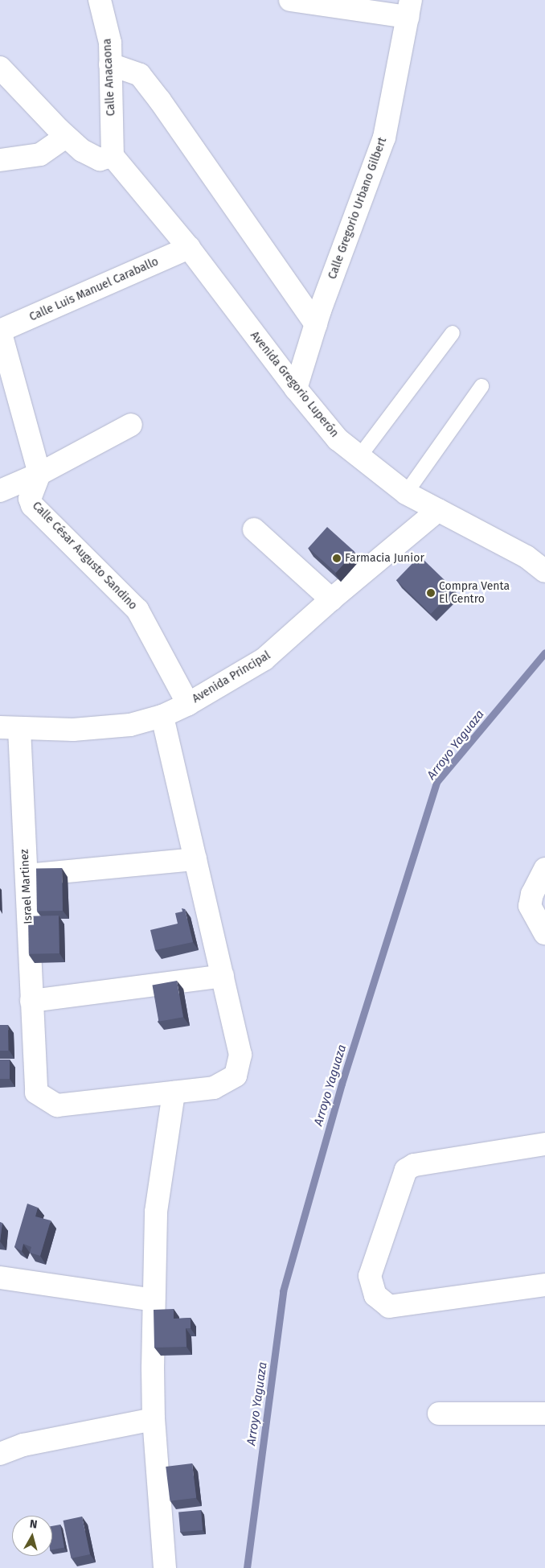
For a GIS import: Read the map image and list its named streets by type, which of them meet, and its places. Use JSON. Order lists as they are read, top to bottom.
{
  "streets": {
    "street": [
      "Calle Anacaona",
      "Calle Gregorio Urbano Gilbert",
      "Calle Luis Manuel Caraballo",
      "Avenida Gregorio Luperón",
      "Calle César Augusto Sandino",
      "Avenida Principal",
      "Israel Martinez"
    ]
  },
  "crossings": [
    ["Calle Anacaona", "Avenida Gregorio Luperón"],
    ["Calle Gregorio Urbano Gilbert", "Avenida Gregorio Luperón"],
    ["Calle Luis Manuel Caraballo", "Avenida Gregorio Luperón"],
    ["Avenida Gregorio Luperón", "Avenida Principal"],
    ["Calle César Augusto Sandino", "Avenida Principal"],
    ["Avenida Principal", "Israel Martinez"]
  ],
  "water": ["Arroyo Yaguaza"],
  "places": ["Farmacia Junior", "Compra Venta El Centro"],
  "north": "top"
}
